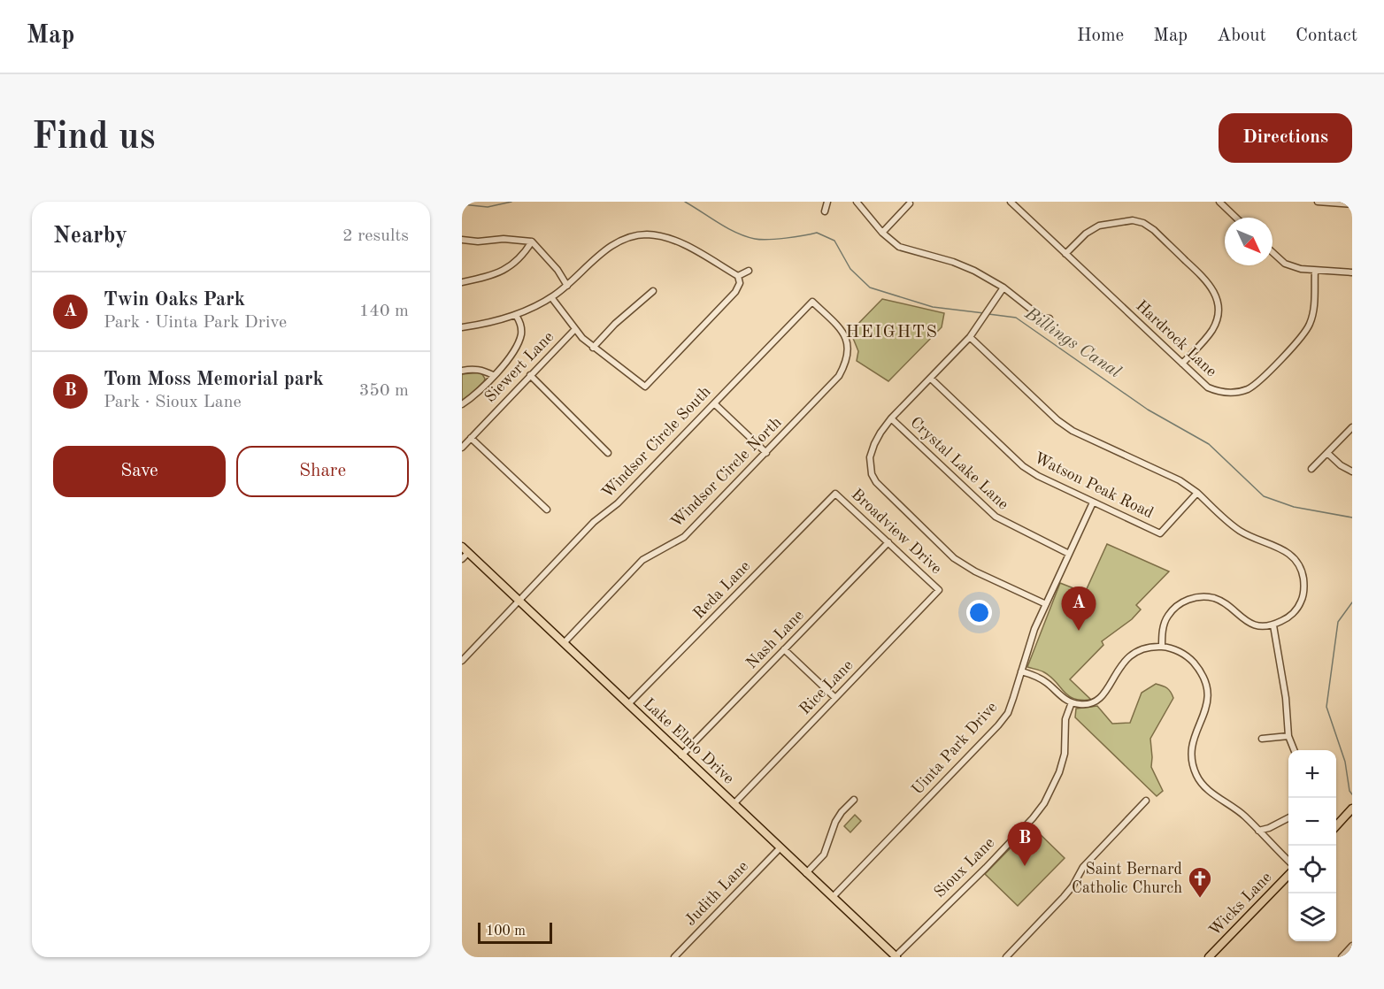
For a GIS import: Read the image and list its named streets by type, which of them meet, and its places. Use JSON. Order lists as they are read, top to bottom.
{
  "streets": {
    "main road": ["Lake Elmo Drive", "Wicks Lane"],
    "street": [
      "Hardrock Lane",
      "Siewert Lane",
      "Windsor Circle South",
      "Crystal Lake Lane",
      "Windsor Circle North",
      "Watson Peak Road",
      "Broadview Drive",
      "Reda Lane",
      "Nash Lane",
      "Rice Lane",
      "Uinta Park Drive",
      "Sioux Lane",
      "Judith Lane"
    ]
  },
  "crossings": [
    ["Windsor Circle South", "Windsor Circle North"],
    ["Windsor Circle South", "Lake Elmo Drive"],
    ["Crystal Lake Lane", "Uinta Park Drive"],
    ["Windsor Circle North", "Lake Elmo Drive"],
    ["Watson Peak Road", "Uinta Park Drive"],
    ["Broadview Drive", "Reda Lane"],
    ["Broadview Drive", "Nash Lane"],
    ["Broadview Drive", "Rice Lane"],
    ["Reda Lane", "Lake Elmo Drive"],
    ["Nash Lane", "Lake Elmo Drive"],
    ["Rice Lane", "Lake Elmo Drive"],
    ["Lake Elmo Drive", "Uinta Park Drive"],
    ["Lake Elmo Drive", "Sioux Lane"],
    ["Lake Elmo Drive", "Judith Lane"]
  ],
  "districts": ["HEIGHTS"],
  "water": ["Billings Canal"],
  "places": {
    "church": ["Saint Bernard Catholic Church"]
  },
  "scale_bar": "100 m",
  "north": "bottom right",
  "page": {
    "header": "Map",
    "nav": [
      "Home",
      "Map",
      "About",
      "Contact"
    ],
    "buttons": [
      "Directions",
      ["Save", "Share"]
    ],
    "title": "Find us",
    "heading": ["Nearby", "2 results"],
    "list": [
      {
        "mark": "A",
        "name": "Twin Oaks Park",
        "note": "Park · Uinta Park Drive",
        "value": "140 m"
      },
      {
        "mark": "B",
        "name": "Tom Moss Memorial park",
        "note": "Park · Sioux Lane",
        "value": "350 m"
      }
    ],
    "pins": ["A", "B"],
    "map_buttons": ["+", "−"],
    "scale": "100 m"
  }
}
